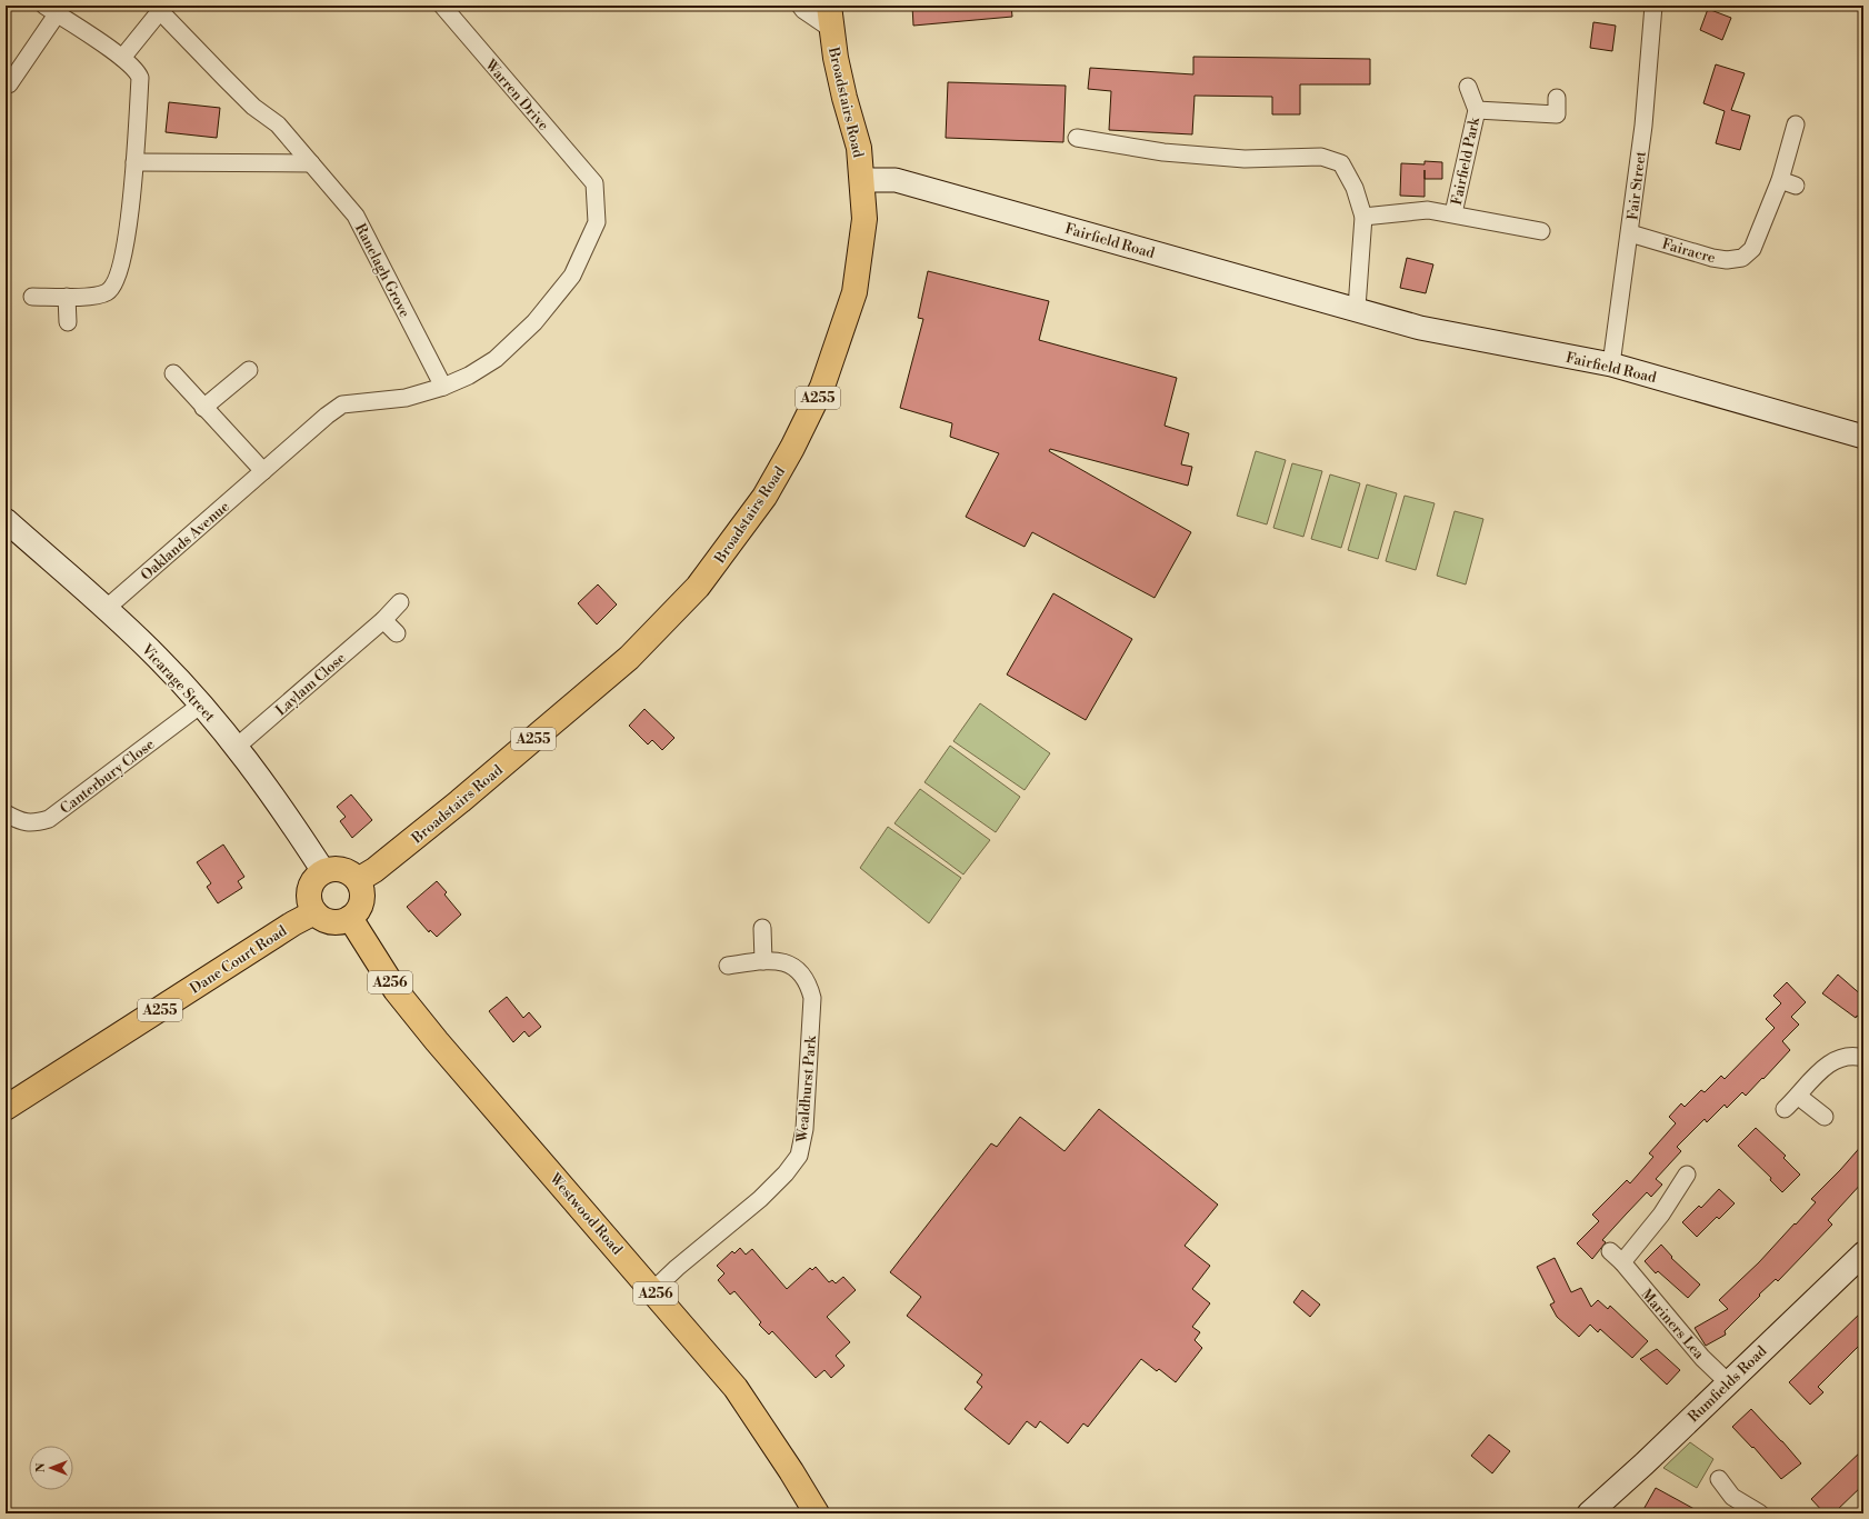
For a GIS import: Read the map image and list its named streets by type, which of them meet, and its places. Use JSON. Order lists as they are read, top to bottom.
{
  "streets": {
    "main road": [
      "Broadstairs Road",
      "A255",
      "Dane Court Road",
      "A256",
      "Westwood Road"
    ],
    "street": [
      "Warren Drive",
      "Fairfield Park",
      "Fair Street",
      "Fairfield Road",
      "Fairacre",
      "Ranelagh Grove",
      "Oaklands Avenue",
      "Vicarage Street",
      "Laylam Close",
      "Canterbury Close",
      "Wealdhurst Park",
      "Mariners Lea",
      "Rumfields Road"
    ]
  },
  "crossings": [
    ["Warren Drive", "Oaklands Avenue"],
    ["Broadstairs Road", "Fairfield Road"],
    ["Broadstairs Road", "Vicarage Street"],
    ["Broadstairs Road", "Dane Court Road"],
    ["Broadstairs Road", "Westwood Road"],
    ["Fair Street", "Fairfield Road"],
    ["Fair Street", "Fairacre"],
    ["Ranelagh Grove", "Oaklands Avenue"],
    ["Oaklands Avenue", "Vicarage Street"],
    ["Vicarage Street", "Laylam Close"],
    ["Vicarage Street", "Canterbury Close"],
    ["Vicarage Street", "Dane Court Road"],
    ["Vicarage Street", "Westwood Road"],
    ["Dane Court Road", "Westwood Road"],
    ["Wealdhurst Park", "Westwood Road"],
    ["Mariners Lea", "Rumfields Road"]
  ],
  "north": "left"
}
